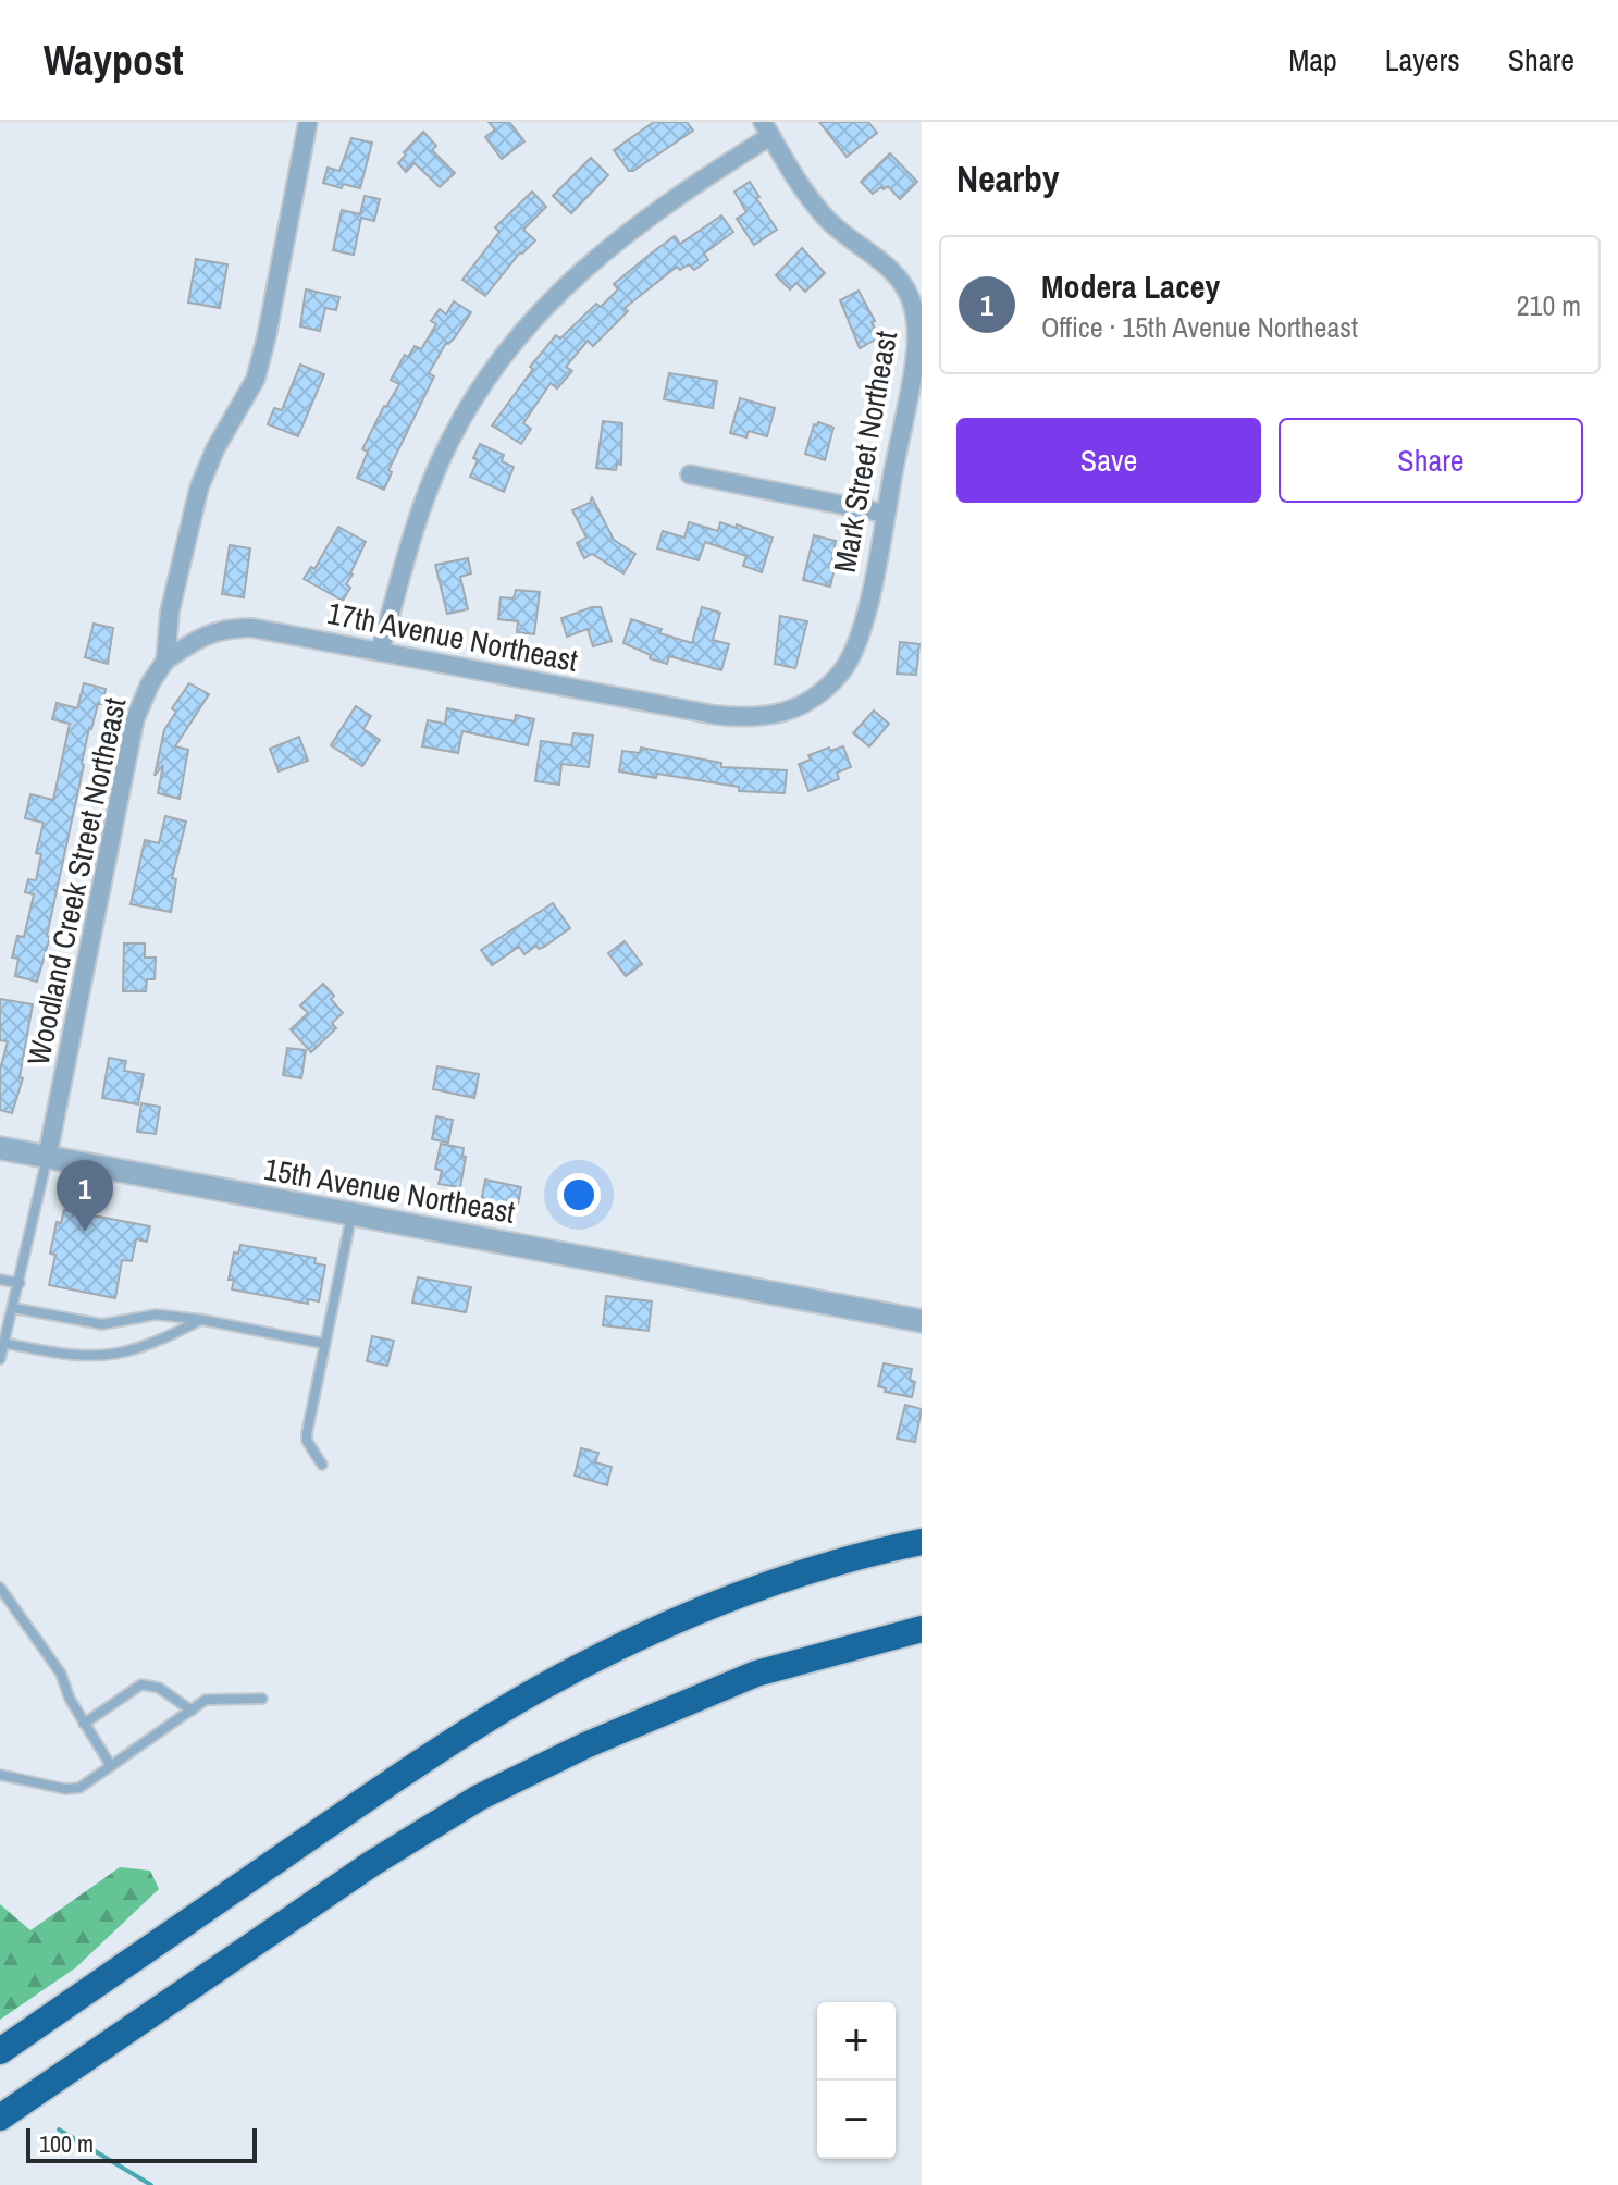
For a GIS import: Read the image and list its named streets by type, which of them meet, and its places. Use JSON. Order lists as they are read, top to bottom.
{
  "streets": {
    "street": [
      "Mark Street Northeast",
      "17th Avenue Northeast",
      "Woodland Creek Street Northeast",
      "15th Avenue Northeast"
    ]
  },
  "crossings": [
    ["Mark Street Northeast", "17th Avenue Northeast"],
    ["17th Avenue Northeast", "Woodland Creek Street Northeast"],
    ["Woodland Creek Street Northeast", "15th Avenue Northeast"]
  ],
  "scale_bar": "100 m",
  "page": {
    "header": "Waypost",
    "nav": ["Map", "Layers", "Share"],
    "heading": "Nearby",
    "list": [
      {
        "mark": "1",
        "name": "Modera Lacey",
        "note": "Office · 15th Avenue Northeast",
        "value": "210 m"
      }
    ],
    "buttons": ["Save", "Share"],
    "pins": "1",
    "map_buttons": ["+", "−"],
    "scale": "100 m"
  }
}
